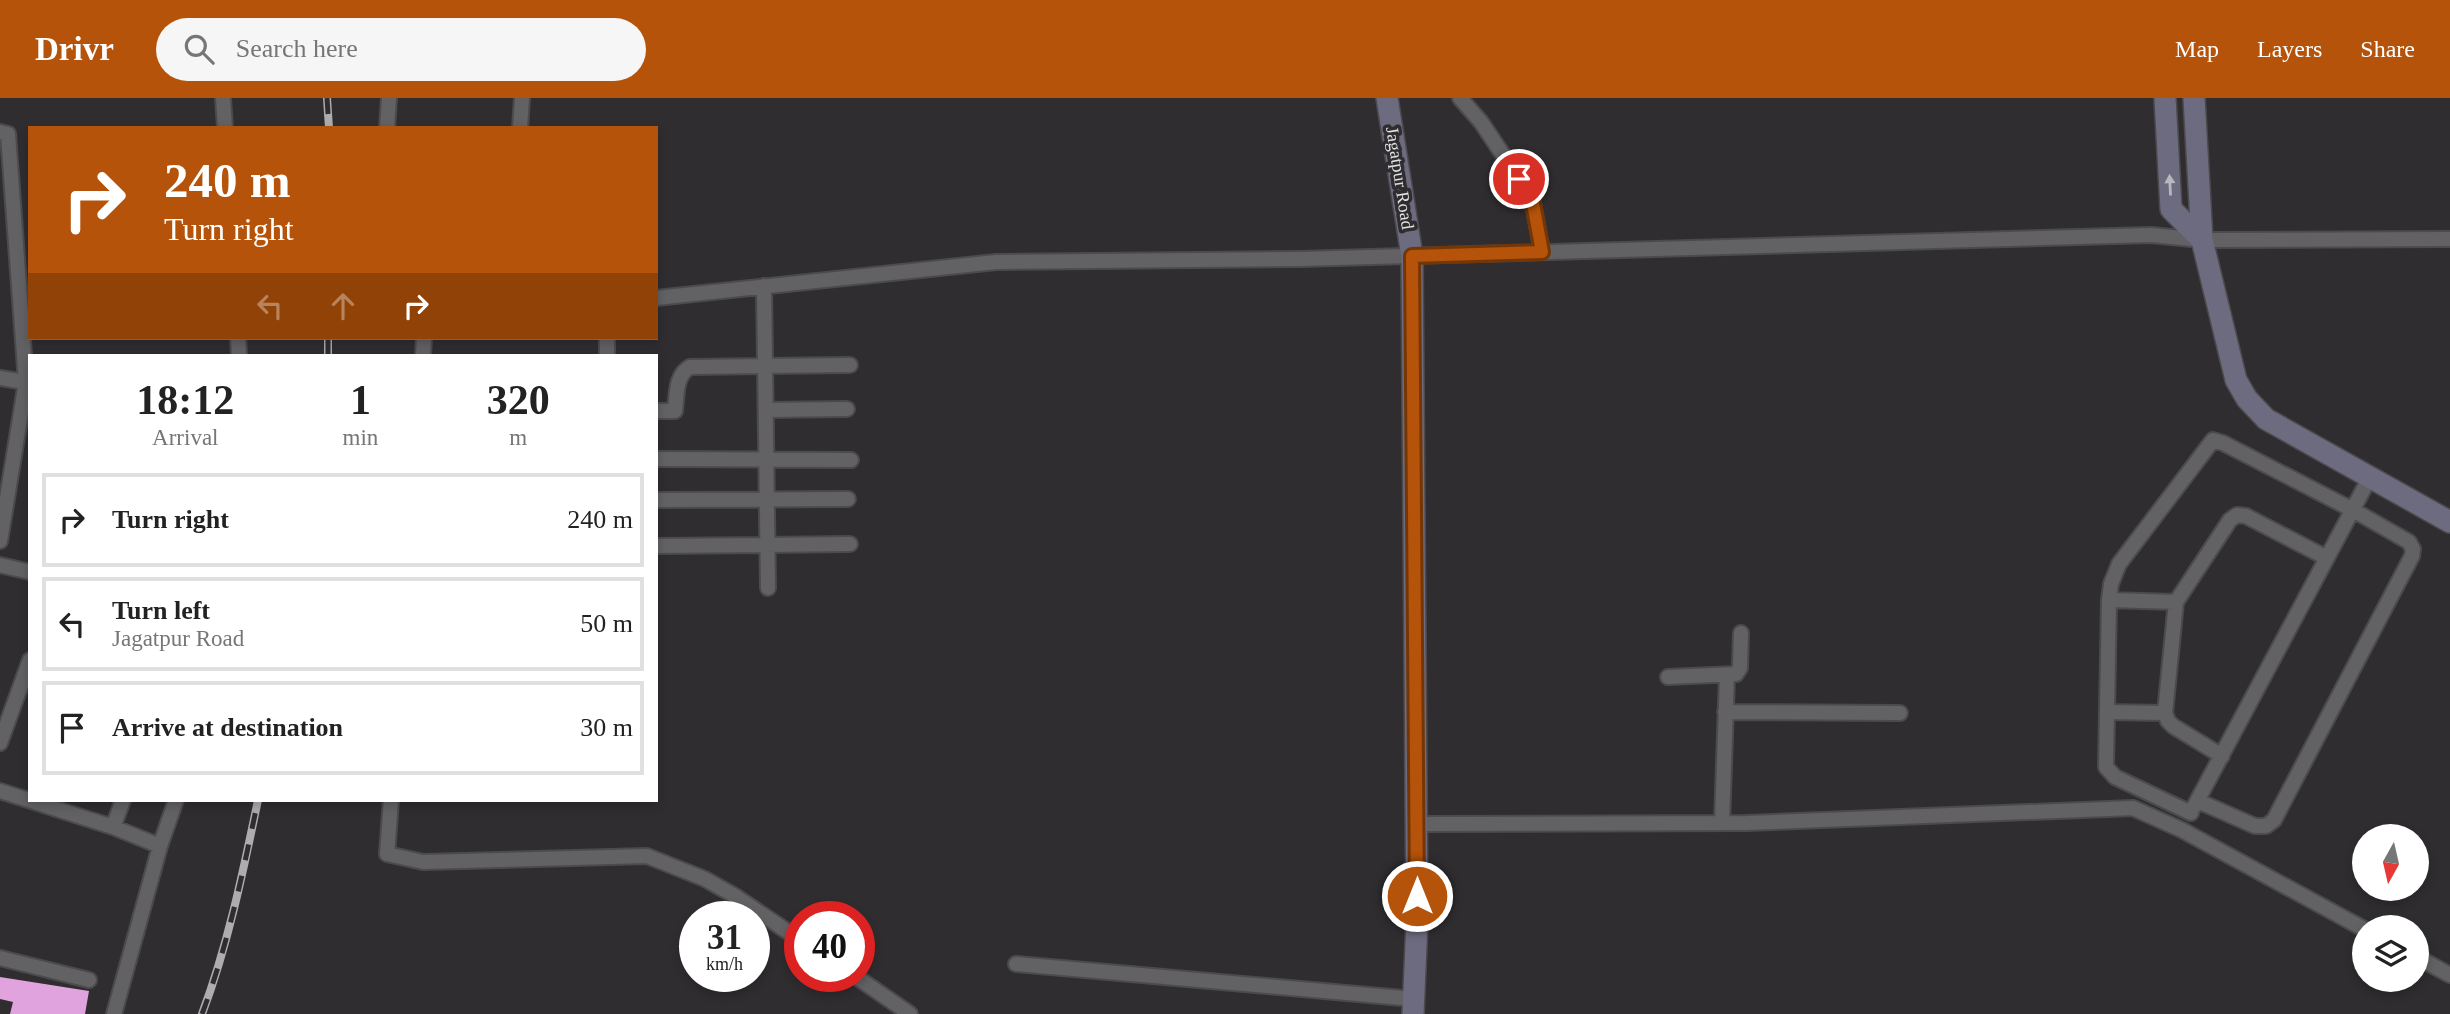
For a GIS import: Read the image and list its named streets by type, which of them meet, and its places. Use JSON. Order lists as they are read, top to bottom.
{
  "streets": {
    "street": ["Jagatpur Road"]
  },
  "north": "bottom",
  "page": {
    "header": "Drivr",
    "search": "Search here",
    "nav": ["Map", "Layers", "Share"],
    "turn": ["240 m", "Turn right"],
    "eta": [
      "18:12",
      "Arrival",
      "1",
      "min",
      "320",
      "m"
    ],
    "list": [
      {
        "name": "Turn right",
        "value": "240 m"
      },
      {
        "name": "Turn left",
        "note": "Jagatpur Road",
        "value": "50 m"
      },
      {
        "name": "Arrive at destination",
        "value": "30 m"
      }
    ],
    "speed": "31 km/h",
    "limit": "40"
  }
}
